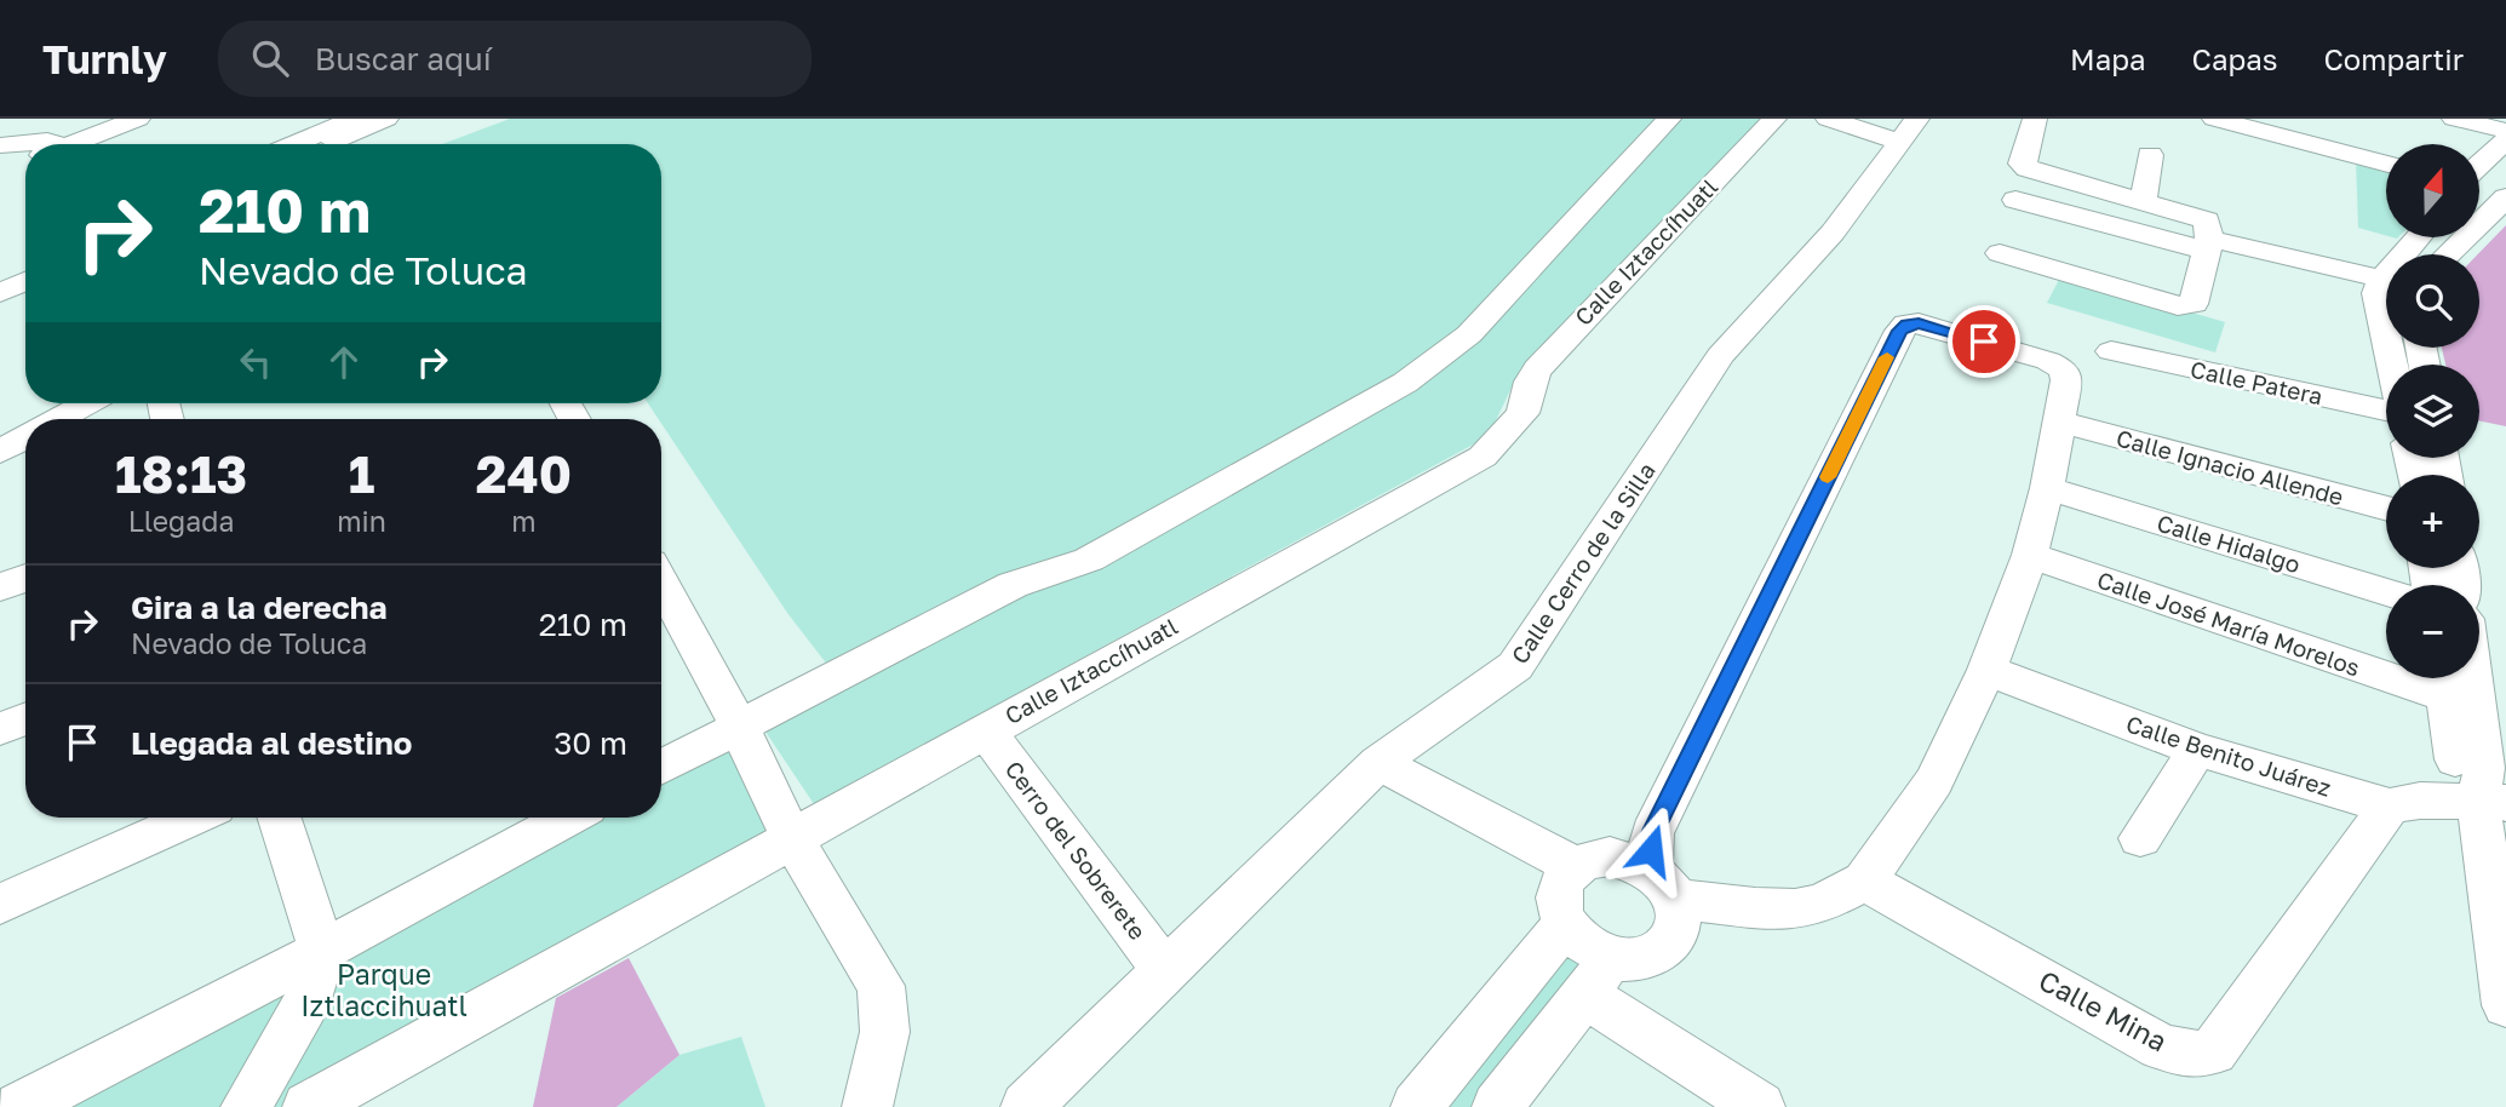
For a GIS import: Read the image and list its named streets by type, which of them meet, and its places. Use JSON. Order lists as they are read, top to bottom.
{
  "streets": {
    "street": [
      "Calle Iztaccíhuatl",
      "Calle Patera",
      "Calle Ignacio Allende",
      "Calle Hidalgo",
      "Calle Cerro de la Silla",
      "Calle José María Morelos",
      "Calle Benito Juárez",
      "Cerro del Sobrerete",
      "Calle Mina"
    ]
  },
  "crossings": [
    ["Calle Iztaccíhuatl", "Cerro del Sobrerete"],
    ["Calle Cerro de la Silla", "Cerro del Sobrerete"],
    ["Calle Benito Juárez", "Calle Mina"]
  ],
  "parks": ["Parque Iztlaccihuatl"],
  "north": "top",
  "page": {
    "header": "Turnly",
    "search": "Buscar aquí",
    "nav": ["Mapa", "Capas", "Compartir"],
    "map_buttons": ["+", "−"],
    "turn": ["210 m", "Nevado de Toluca"],
    "eta": [
      "18:13",
      "Llegada",
      "1",
      "min",
      "240",
      "m"
    ],
    "list": [
      {
        "name": "Gira a la derecha",
        "note": "Nevado de Toluca",
        "value": "210 m"
      },
      {
        "name": "Llegada al destino",
        "value": "30 m"
      }
    ]
  }
}
